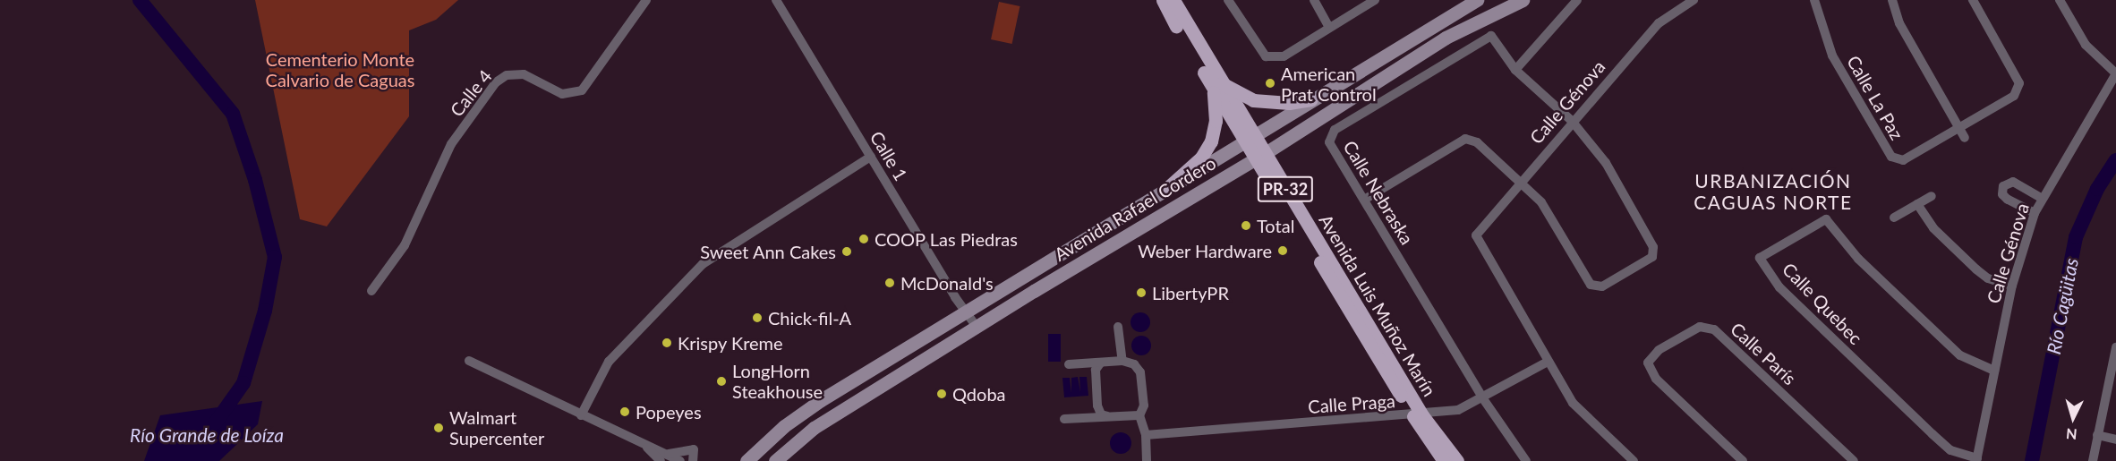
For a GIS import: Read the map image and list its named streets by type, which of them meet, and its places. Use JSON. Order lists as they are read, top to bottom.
{
  "streets": {
    "main road": ["PR-32", "Avenida Rafael Cordero", "Avenida Luis Muñoz Marín"],
    "street": [
      "Calle 4",
      "Calle La Paz",
      "Calle Génova",
      "Calle 1",
      "Calle Nebraska",
      "Calle Quebec",
      "Calle París",
      "Calle Praga"
    ]
  },
  "crossings": [
    ["Calle Génova", "Calle Quebec"],
    ["Calle Génova", "Calle Praga"],
    ["Calle 1", "Avenida Rafael Cordero"],
    ["Calle Nebraska", "Calle Praga"],
    ["Avenida Rafael Cordero", "Avenida Luis Muñoz Marín"],
    ["Avenida Luis Muñoz Marín", "Calle Praga"]
  ],
  "districts": ["URBANIZACIÓN CAGUAS NORTE"],
  "water": ["Río Cagüitas", "Río Grande de Loíza"],
  "parks": ["Cementerio Monte Calvario de Caguas"],
  "places": [
    "American Prat Control",
    "Total",
    "COOP Las Piedras",
    "Weber Hardware",
    "Sweet Ann Cakes",
    "McDonald's",
    "LibertyPR",
    "Chick-fil-A",
    "Krispy Kreme",
    "LongHorn Steakhouse",
    "Qdoba",
    "Popeyes",
    "Walmart Supercenter"
  ],
  "north": "bottom"
}
